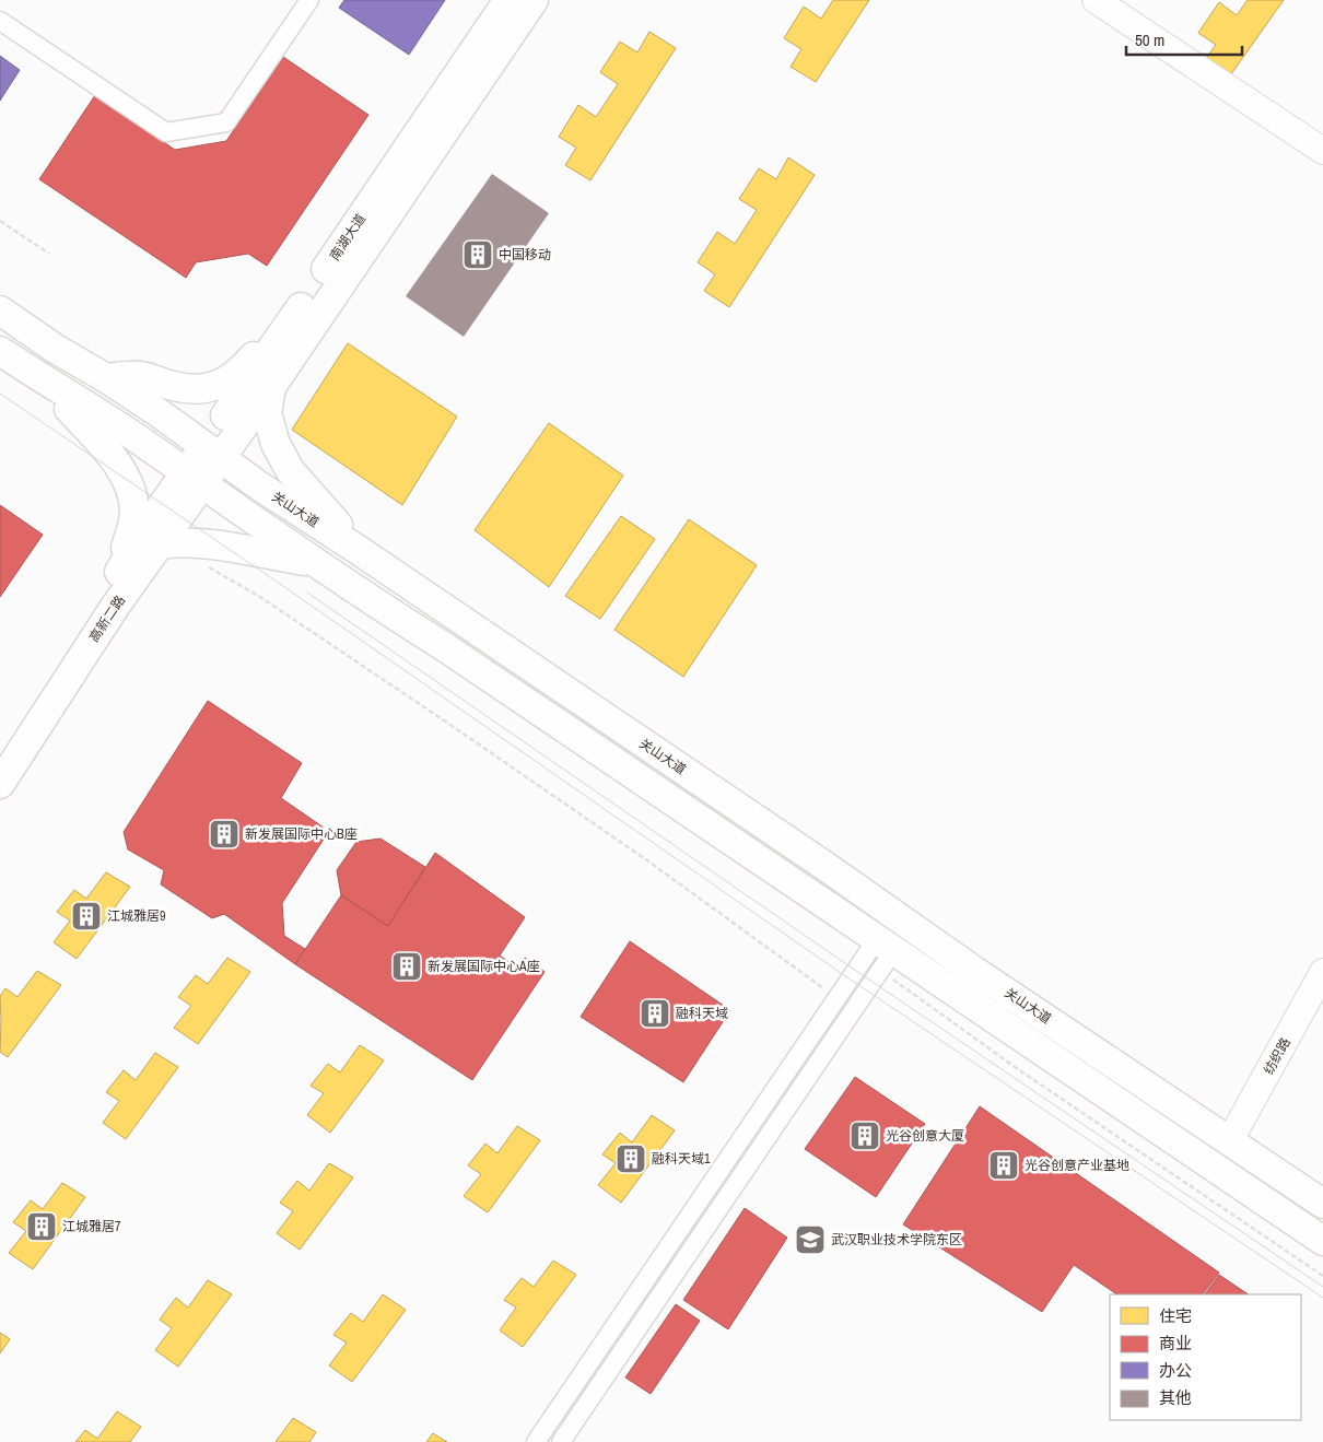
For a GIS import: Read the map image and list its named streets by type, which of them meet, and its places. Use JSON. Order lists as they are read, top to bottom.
{
  "streets": {
    "main road": ["南湖大道", "关山大道", "高新二路"],
    "street": ["纺织路"]
  },
  "crossings": [
    ["南湖大道", "关山大道"],
    ["南湖大道", "高新二路"],
    ["关山大道", "纺织路"]
  ],
  "places": {
    "building": [
      "中国移动",
      "新发展国际中心B座",
      "江城雅居9",
      "新发展国际中心A座",
      "融科天域",
      "光谷创意大厦",
      "融科天域1",
      "光谷创意产业基地",
      "江城雅居7"
    ],
    "school or university": ["武汉职业技术学院东区"]
  },
  "legend": [
    "住宅",
    "商业",
    "办公",
    "其他"
  ],
  "scale_bar": "50 m"
}
